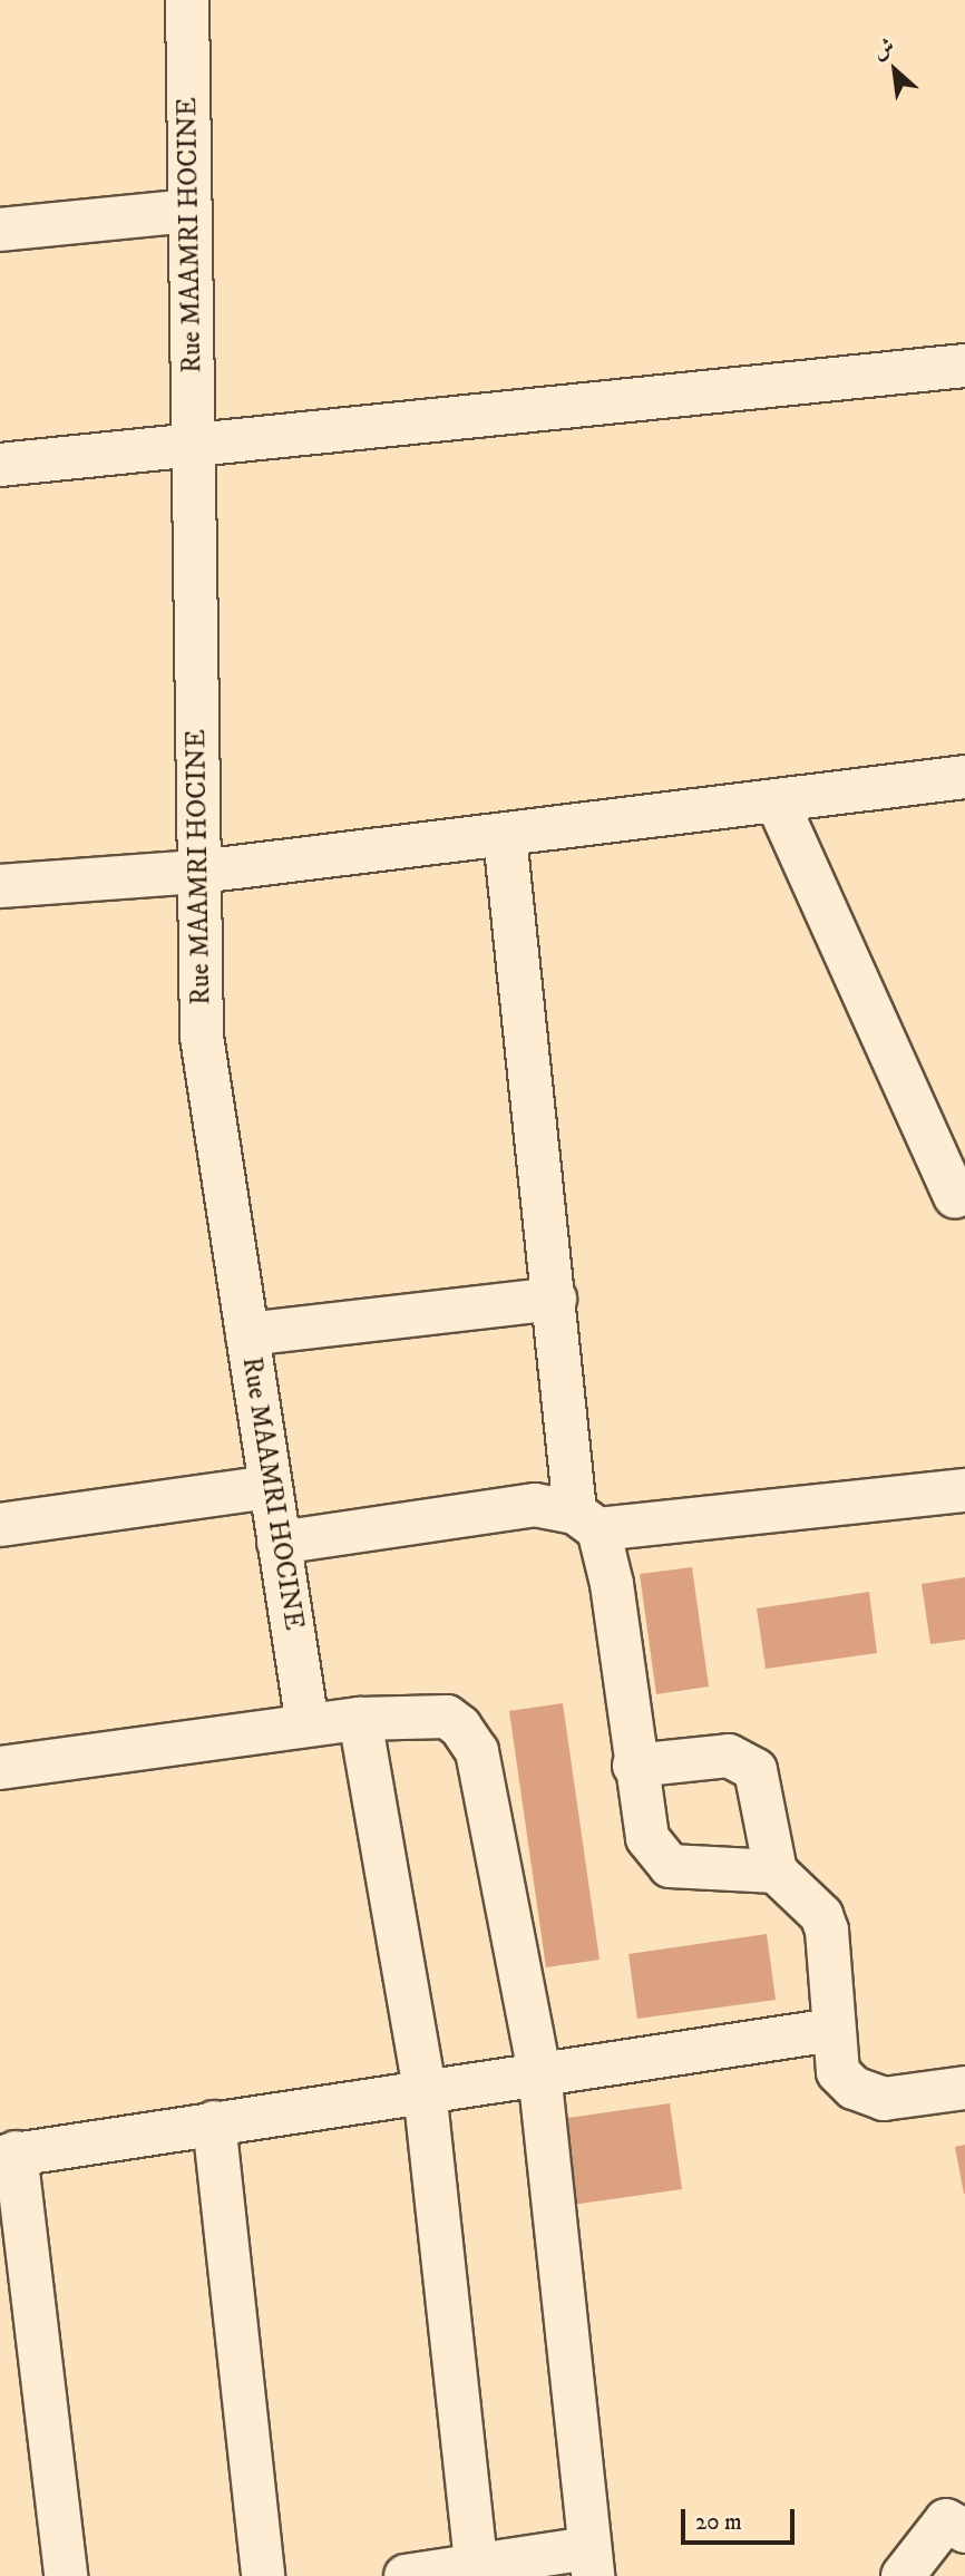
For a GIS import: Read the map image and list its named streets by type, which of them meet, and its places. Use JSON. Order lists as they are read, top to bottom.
{
  "streets": {
    "street": ["Rue MAAMRI HOCINE"]
  },
  "scale_bar": "20 m",
  "north": "top left"
}
